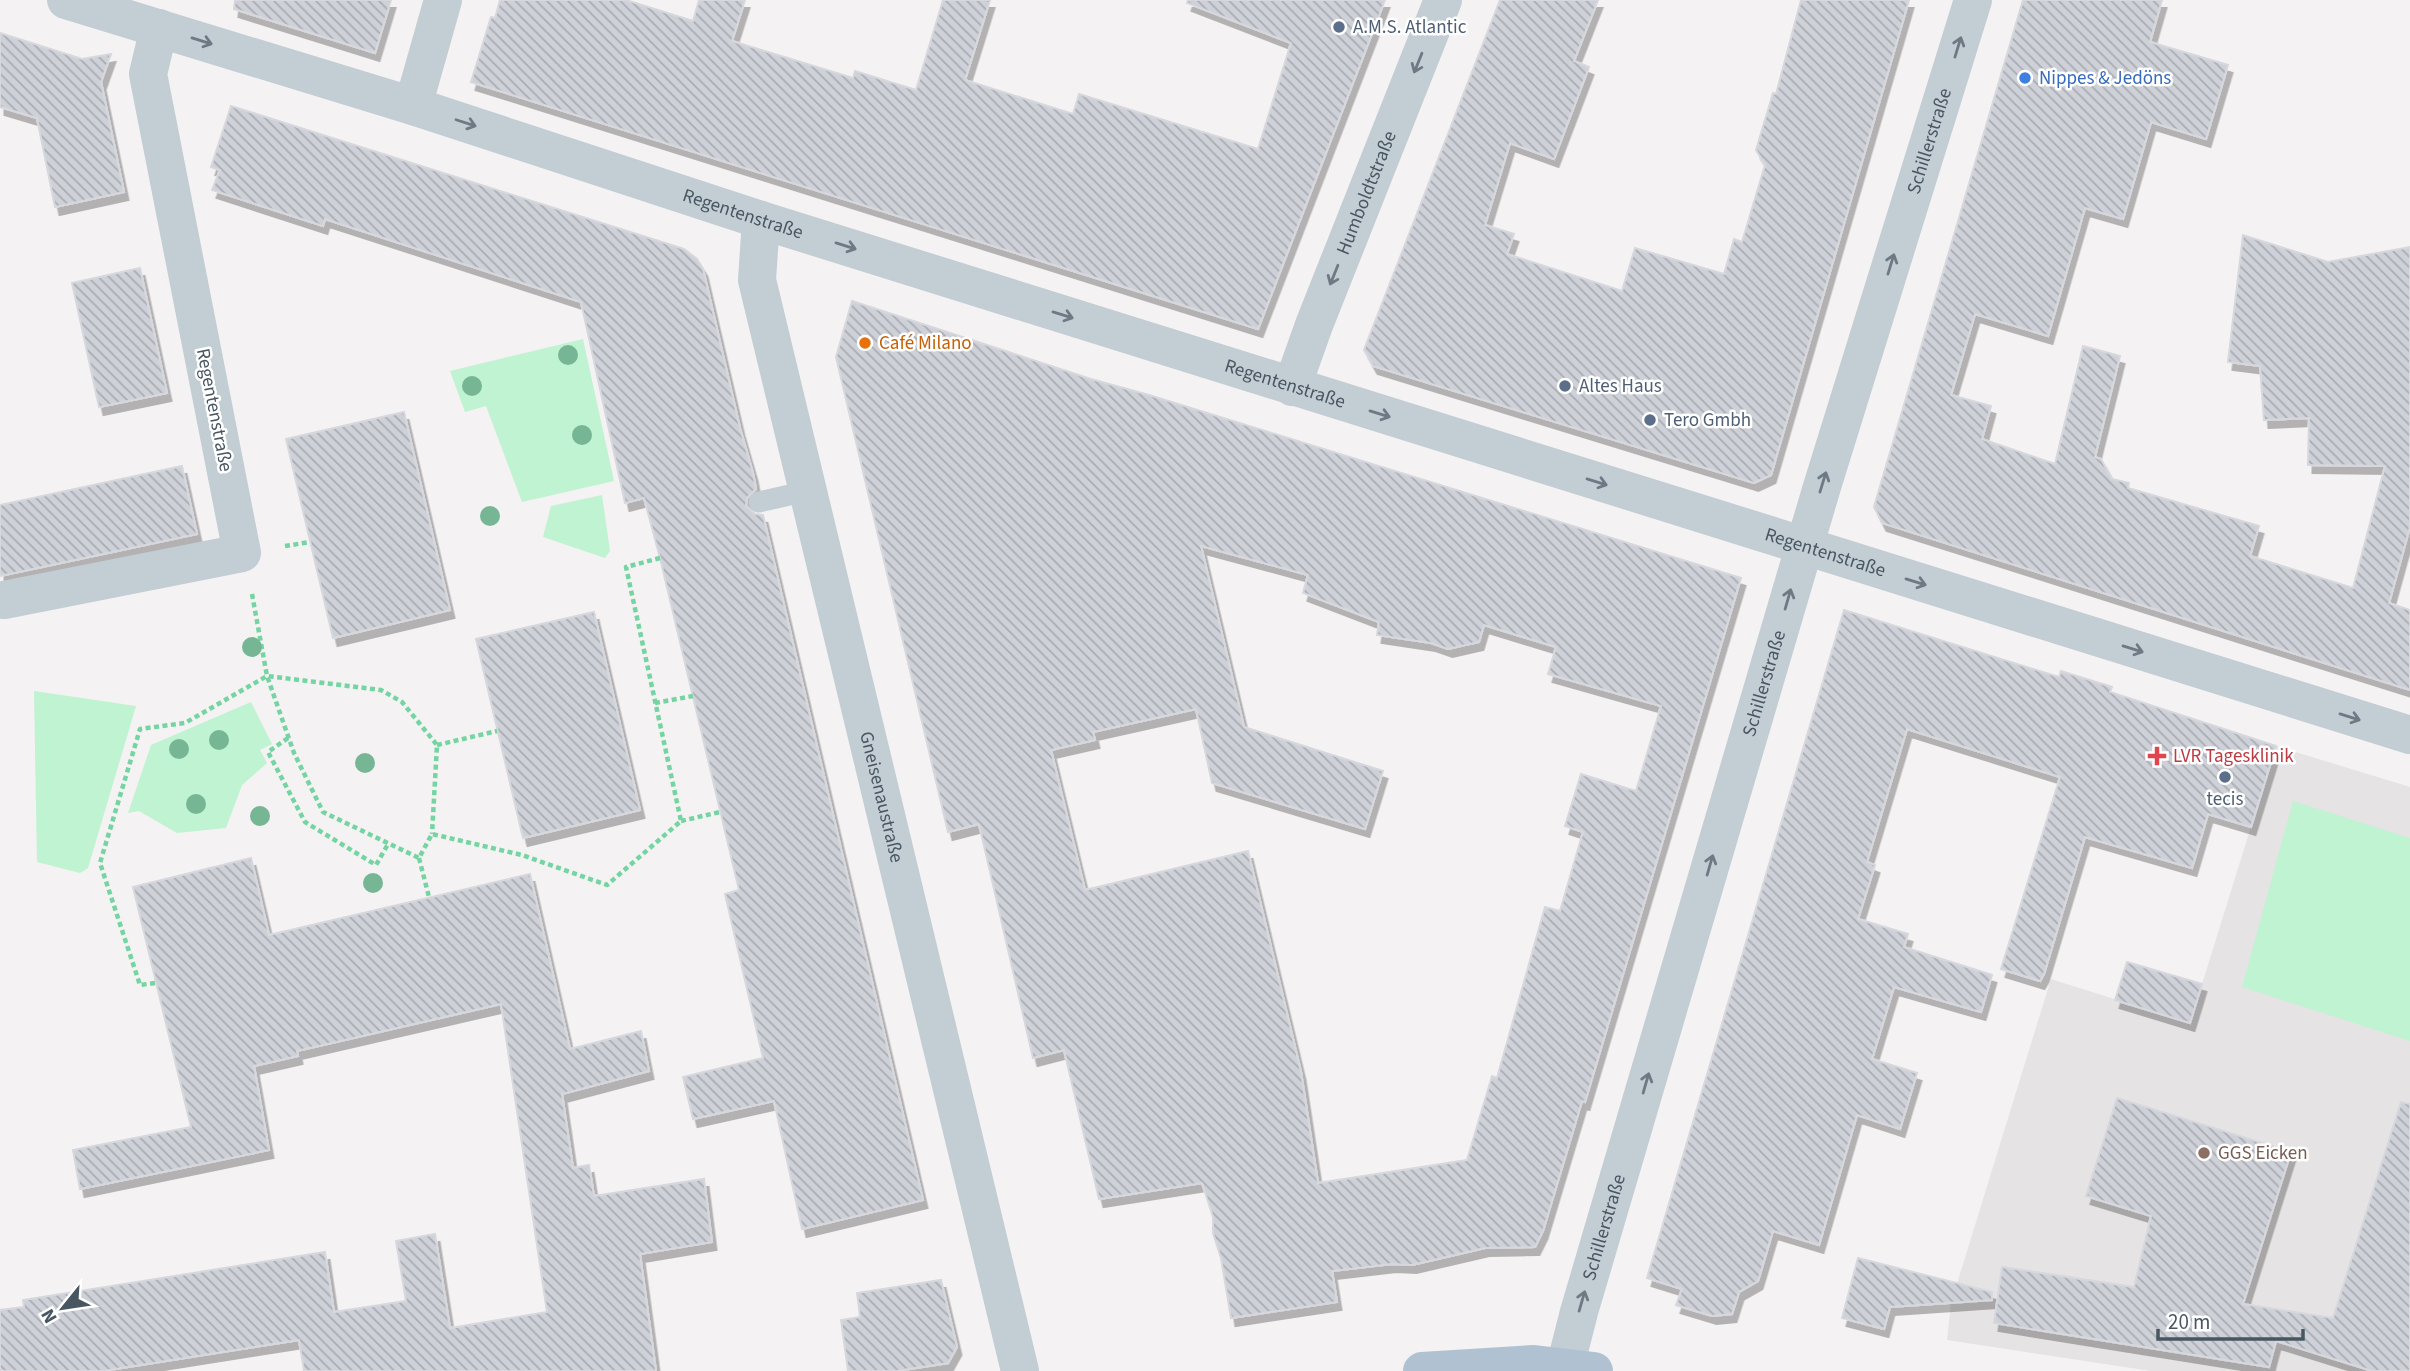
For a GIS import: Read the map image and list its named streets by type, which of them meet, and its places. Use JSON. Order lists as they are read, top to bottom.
{
  "streets": {
    "street": [
      "Schillerstraße",
      "Humboldtstraße",
      "Regentenstraße",
      "Gneisenaustraße"
    ]
  },
  "crossings": [
    ["Schillerstraße", "Regentenstraße"],
    ["Humboldtstraße", "Regentenstraße"],
    ["Regentenstraße", "Gneisenaustraße"]
  ],
  "one_way": ["Schillerstraße", "Humboldtstraße", "Regentenstraße"],
  "places": {
    "other": [
      "A.M.S. Atlantic",
      "Nippes & Jedöns",
      "Café Milano",
      "Altes Haus",
      "Tero Gmbh",
      "tecis",
      "GGS Eicken"
    ],
    "health": ["LVR Tagesklinik"]
  },
  "scale_bar": "20 m",
  "north": "bottom left"
}
